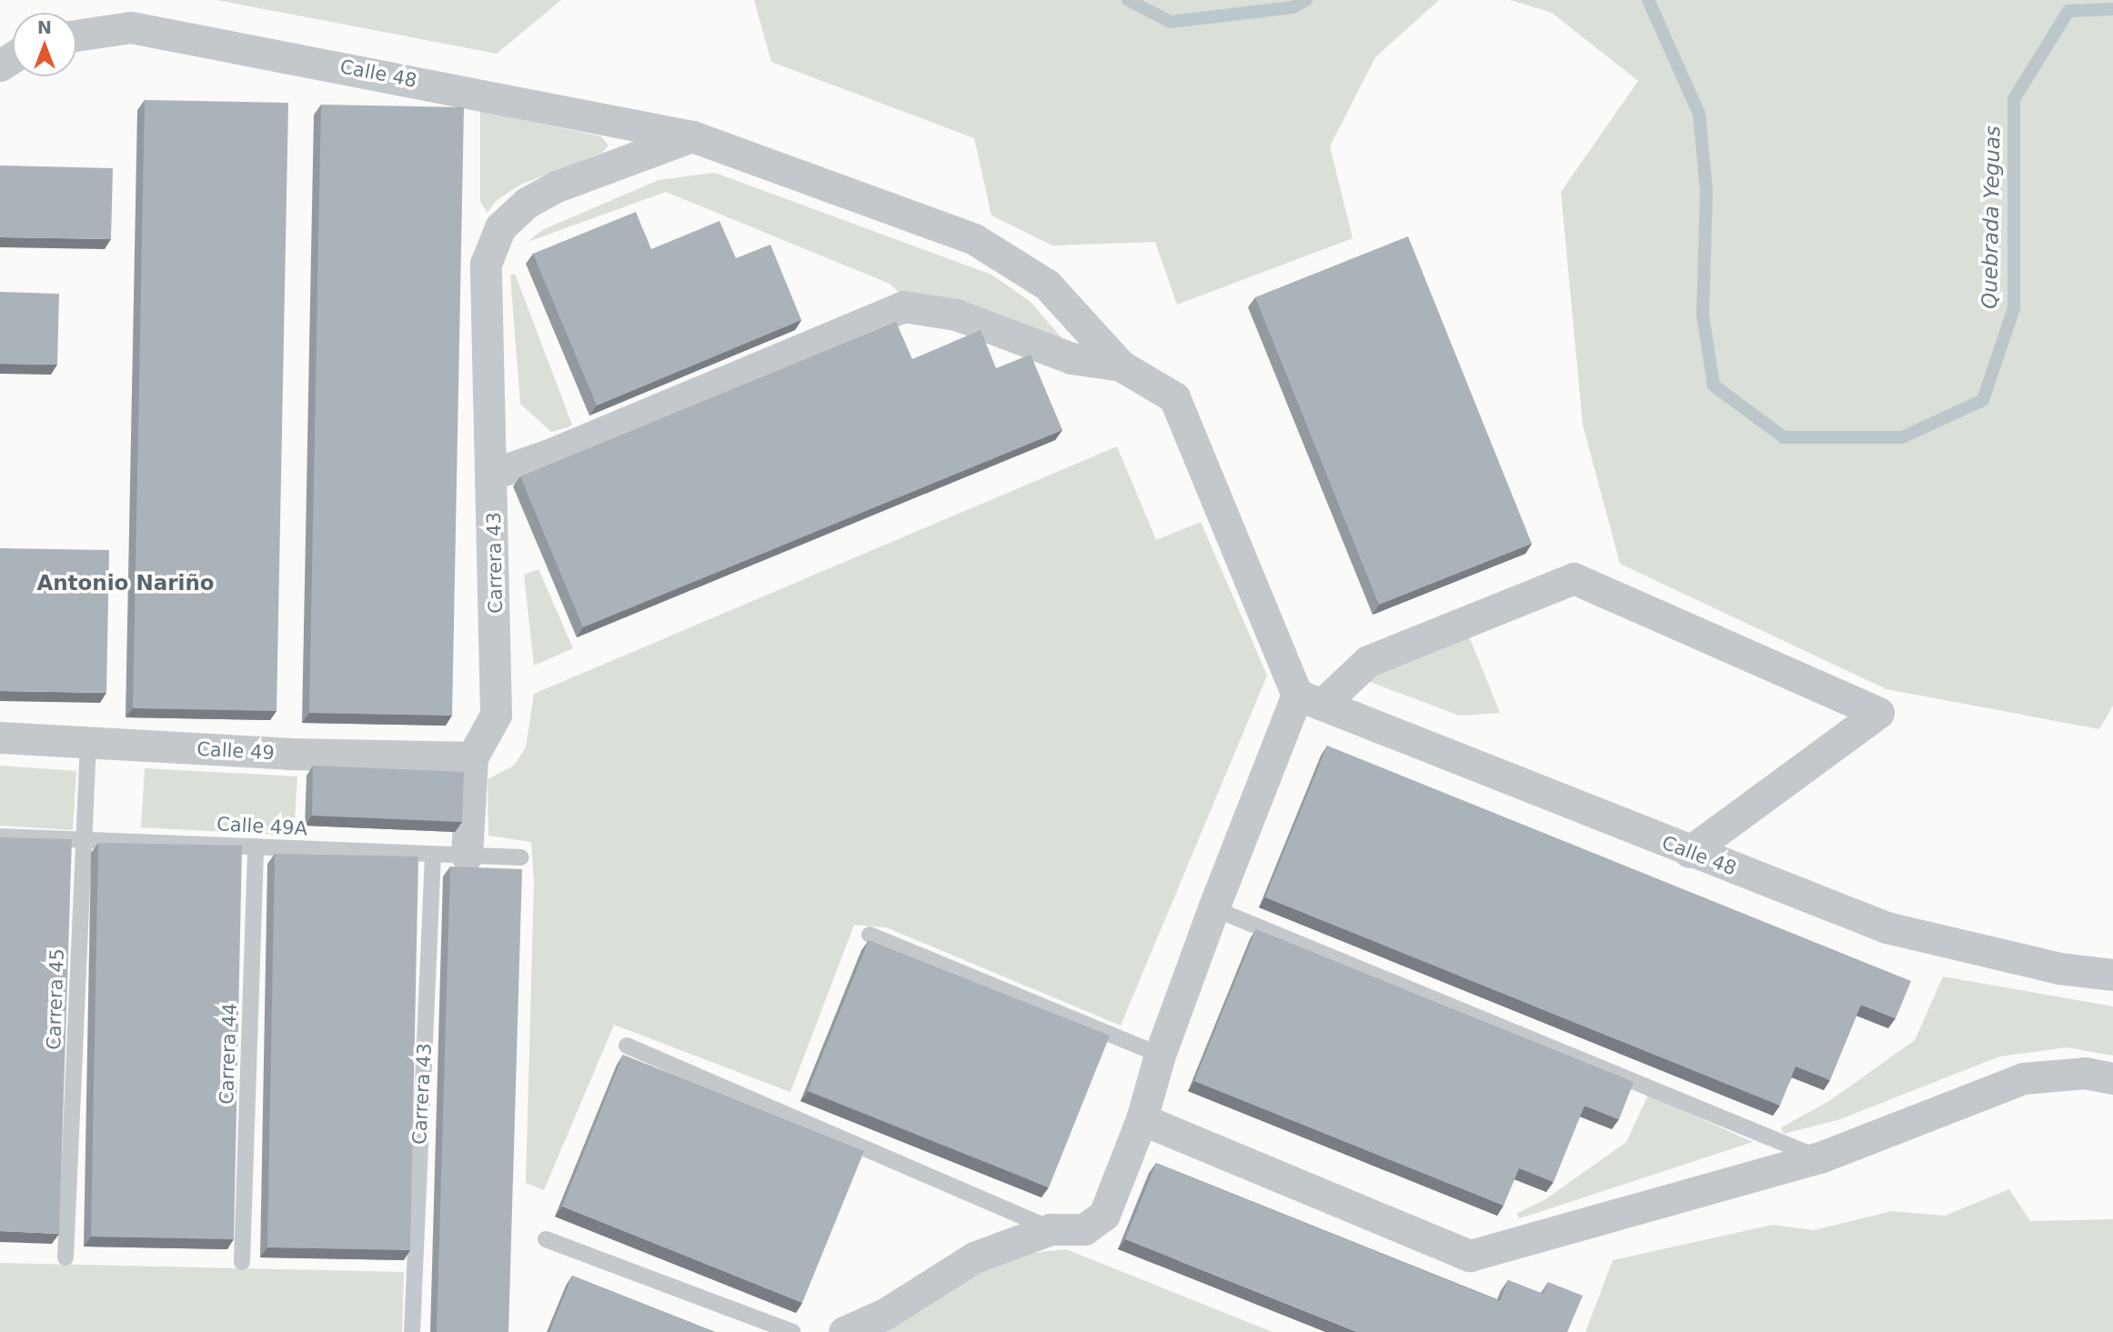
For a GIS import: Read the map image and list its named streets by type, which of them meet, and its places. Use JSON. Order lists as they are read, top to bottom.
{
  "streets": {
    "street": ["Calle 48", "Carrera 43", "Calle 49"],
    "lane": ["Calle 49A", "Carrera 45", "Carrera 44"]
  },
  "crossings": [
    ["Calle 48", "Carrera 43"],
    ["Carrera 43", "Calle 49"],
    ["Carrera 43", "Calle 49A"],
    ["Calle 49", "Carrera 45"],
    ["Calle 49A", "Carrera 45"],
    ["Calle 49A", "Carrera 44"]
  ],
  "districts": ["Antonio Nariño"],
  "water": ["Quebrada Yeguas"],
  "north": "top"
}
